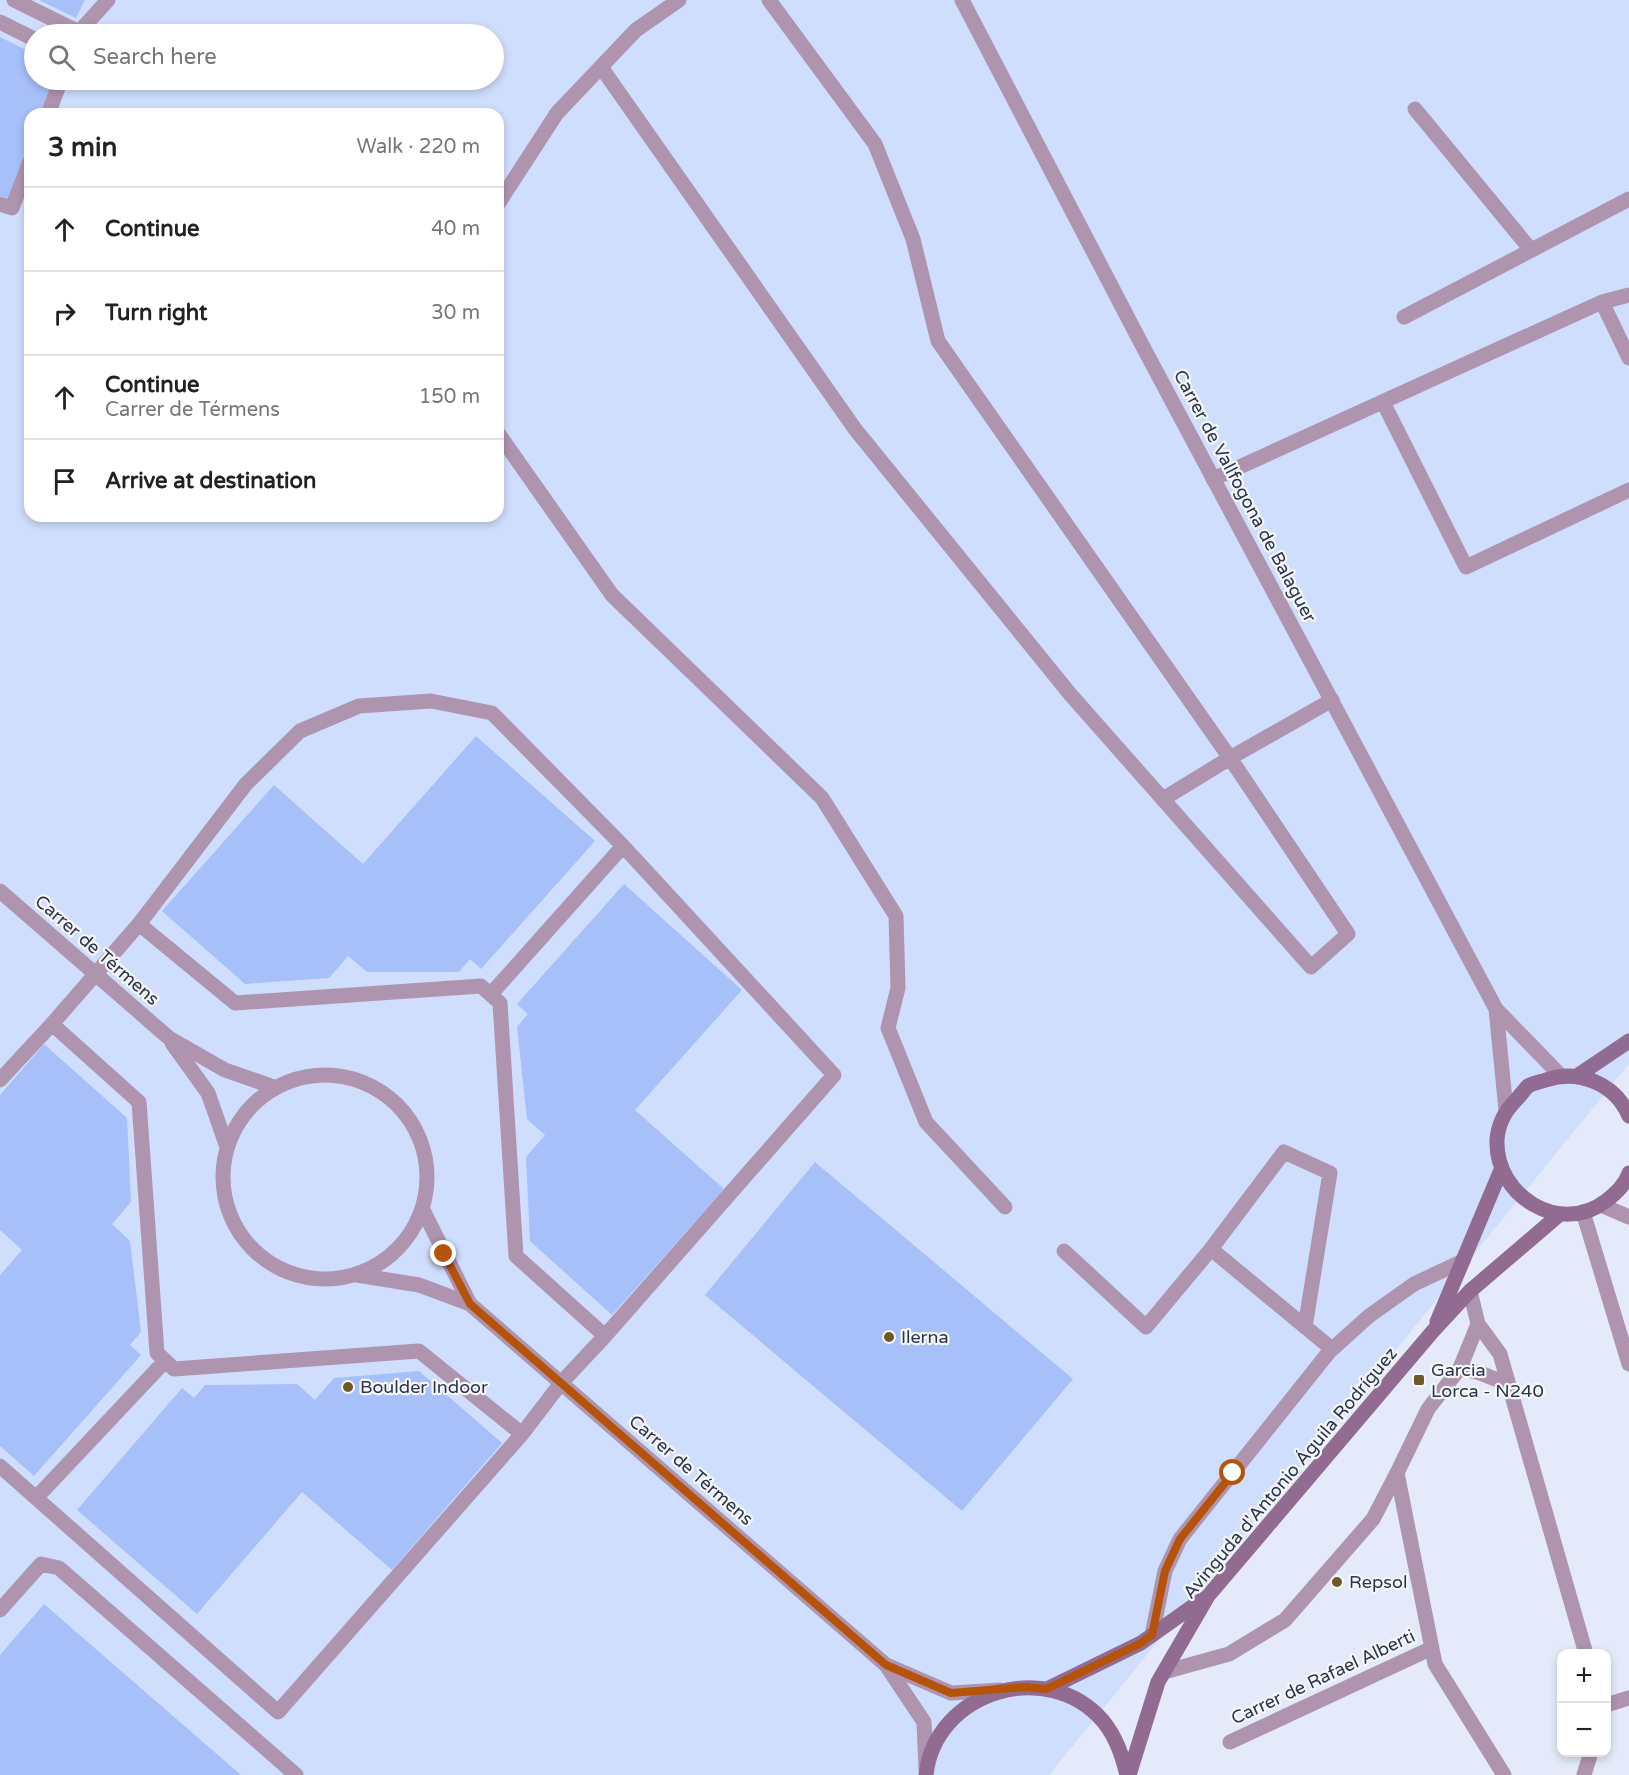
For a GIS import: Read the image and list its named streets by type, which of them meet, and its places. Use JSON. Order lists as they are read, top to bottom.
{
  "streets": {
    "street": [
      "Carrer de Vallfogona de Balaguer",
      "Carrer de Térmens",
      "Avinguda d'Antonio Águila Rodríguez",
      "Carrer de Rafael Alberti"
    ]
  },
  "crossings": [
    ["Carrer de Térmens", "Avinguda d'Antonio Águila Rodríguez"]
  ],
  "places": {
    "other": ["Ilerna", "Boulder Indoor", "Repsol"],
    "transit": ["Garcia Lorca - N240"]
  },
  "page": {
    "search": "Search here",
    "heading": ["3 min", "Walk · 220 m"],
    "list": [
      ["Continue", "40 m"],
      ["Turn right", "30 m"],
      ["Continue", "Carrer de Térmens", "150 m"],
      "Arrive at destination"
    ],
    "map_buttons": ["+", "−"]
  }
}
